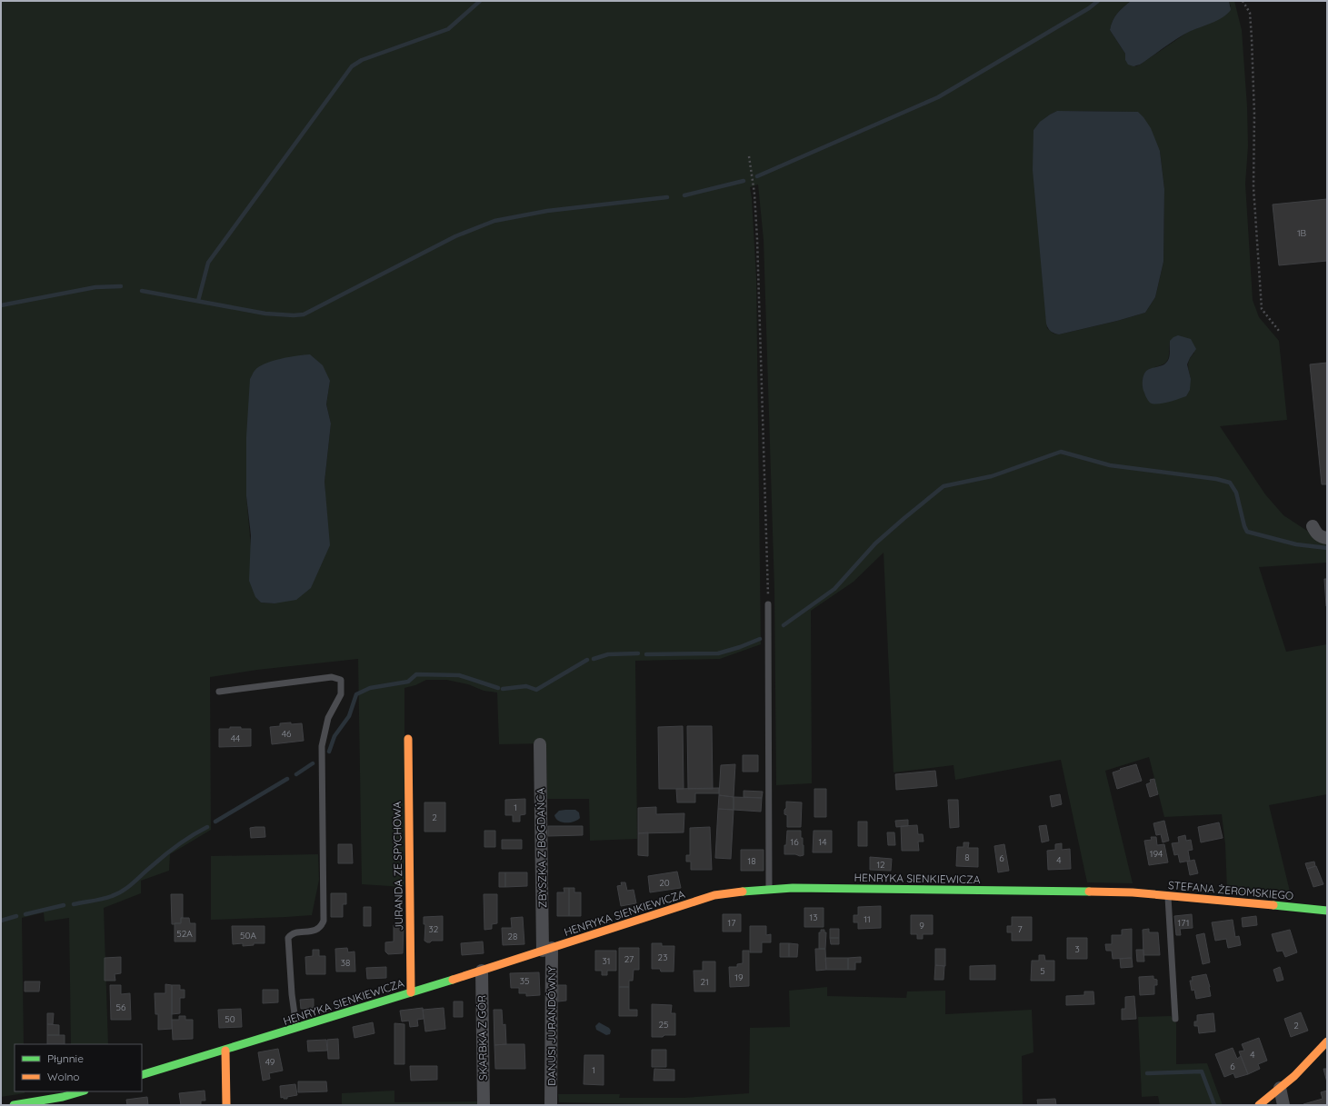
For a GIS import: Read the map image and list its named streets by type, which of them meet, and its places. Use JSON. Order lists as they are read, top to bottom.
{
  "streets": {
    "street": [
      "ZBYSZKA Z BOGDAŃCA",
      "JURANDA ZE SPYCHOWA",
      "HENRYKA SIENKIEWICZA",
      "STEFANA ŻEROMSKIEGO",
      "DANUSI JURANDÓWNY",
      "SKARBKA Z GÓR"
    ]
  },
  "crossings": [
    ["ZBYSZKA Z BOGDAŃCA", "HENRYKA SIENKIEWICZA"],
    ["ZBYSZKA Z BOGDAŃCA", "DANUSI JURANDÓWNY"],
    ["JURANDA ZE SPYCHOWA", "HENRYKA SIENKIEWICZA"],
    ["HENRYKA SIENKIEWICZA", "STEFANA ŻEROMSKIEGO"],
    ["HENRYKA SIENKIEWICZA", "DANUSI JURANDÓWNY"],
    ["HENRYKA SIENKIEWICZA", "SKARBKA Z GÓR"]
  ],
  "house_numbers": [
    "1B",
    "46",
    "44",
    "1",
    "2",
    "16",
    "14",
    "194",
    "8",
    "6",
    "4",
    "18",
    "12",
    "20",
    "13",
    "11",
    "17",
    "171",
    "9",
    "32",
    "7",
    "52A",
    "50A",
    "28",
    "3",
    "23",
    "27",
    "31",
    "38",
    "5",
    "19",
    "35",
    "21",
    "56",
    "50",
    "25",
    "2",
    "4",
    "49",
    "6",
    "1"
  ],
  "legend": ["Płynnie", "Wolno"]
}
